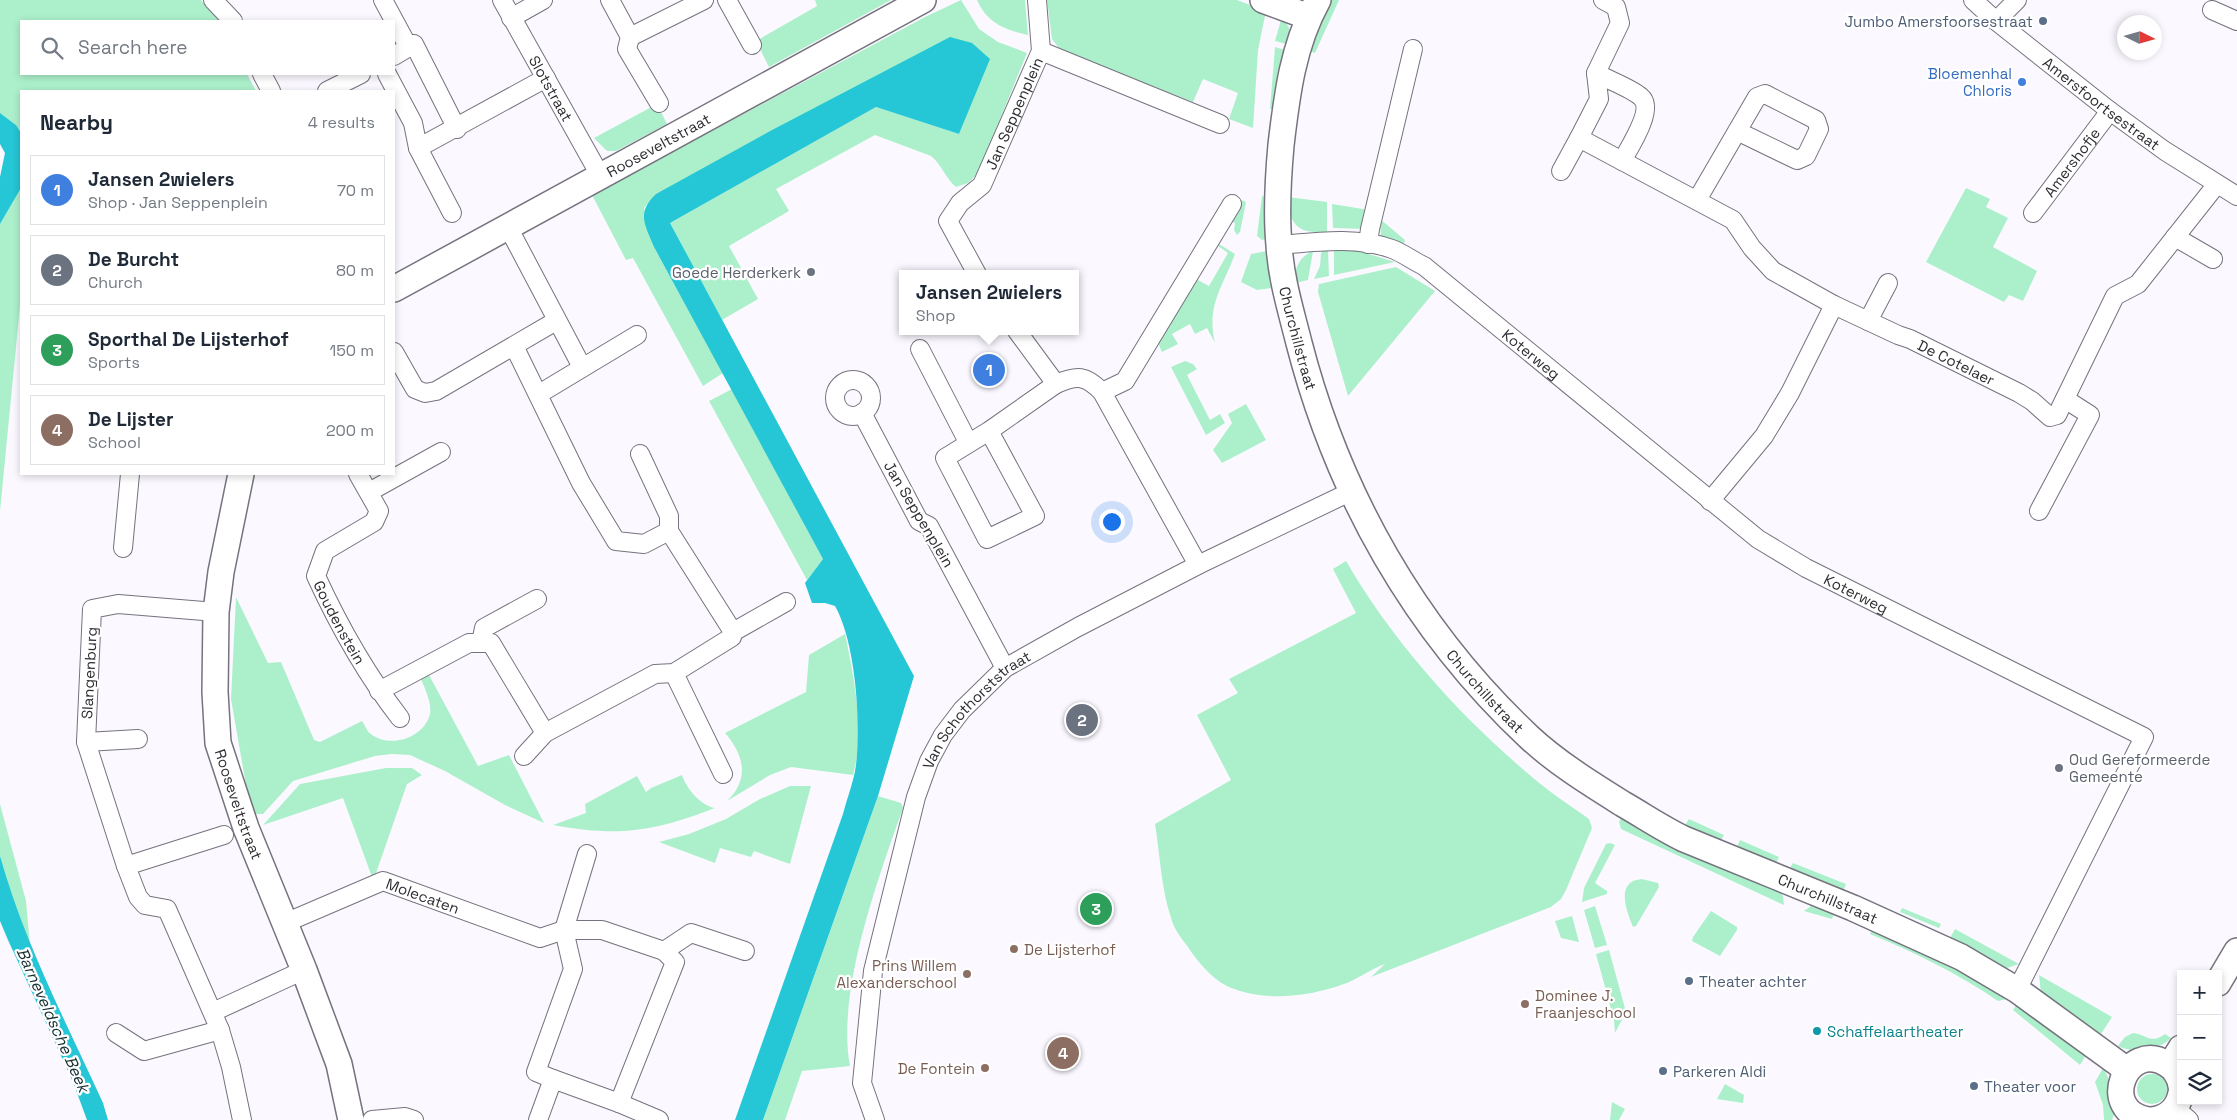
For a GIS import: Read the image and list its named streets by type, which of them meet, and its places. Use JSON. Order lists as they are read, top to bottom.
{
  "streets": {
    "street": [
      "Slotstraat",
      "Amersfoortsestraat",
      "Jan Seppenplein",
      "Rooseveltstraat",
      "Amershofje",
      "Churchillstraat",
      "Koterweg",
      "De Cotelaer",
      "Goudenstein",
      "Slangenburg",
      "Van Schothorststraat",
      "Molecaten"
    ]
  },
  "crossings": [
    ["Slotstraat", "Rooseveltstraat"],
    ["Amersfoortsestraat", "Amershofje"],
    ["Amersfoortsestraat", "De Cotelaer"],
    ["Jan Seppenplein", "Van Schothorststraat"],
    ["Rooseveltstraat", "Slangenburg"],
    ["Rooseveltstraat", "Molecaten"],
    ["Churchillstraat", "Koterweg"],
    ["Churchillstraat", "Van Schothorststraat"]
  ],
  "water": ["Barneveldsche Beek"],
  "places": [
    "Jumbo Amersfoorsestraat",
    "Bloemenhal Chloris",
    "Goede Herderkerk",
    "Oud Gereformeerde Gemeente",
    "De Lijsterhof",
    "Prins Willem Alexanderschool",
    "Theater achter",
    "Dominee J. Fraanjeschool",
    "Schaffelaartheater",
    "De Fontein",
    "Parkeren Aldi",
    "Theater voor"
  ],
  "north": "right",
  "page": {
    "search": "Search here",
    "heading": ["Nearby", "4 results"],
    "list": [
      {
        "mark": "1",
        "name": "Jansen 2wielers",
        "note": "Shop · Jan Seppenplein",
        "value": "70 m"
      },
      {
        "mark": "2",
        "name": "De Burcht",
        "note": "Church",
        "value": "80 m"
      },
      {
        "mark": "3",
        "name": "Sporthal De Lijsterhof",
        "note": "Sports",
        "value": "150 m"
      },
      {
        "mark": "4",
        "name": "De Lijster",
        "note": "School",
        "value": "200 m"
      }
    ],
    "popup": ["Jansen 2wielers", "Shop"],
    "pins": [
      "1",
      "2",
      "3",
      "4"
    ],
    "map_buttons": ["+", "−"]
  }
}
